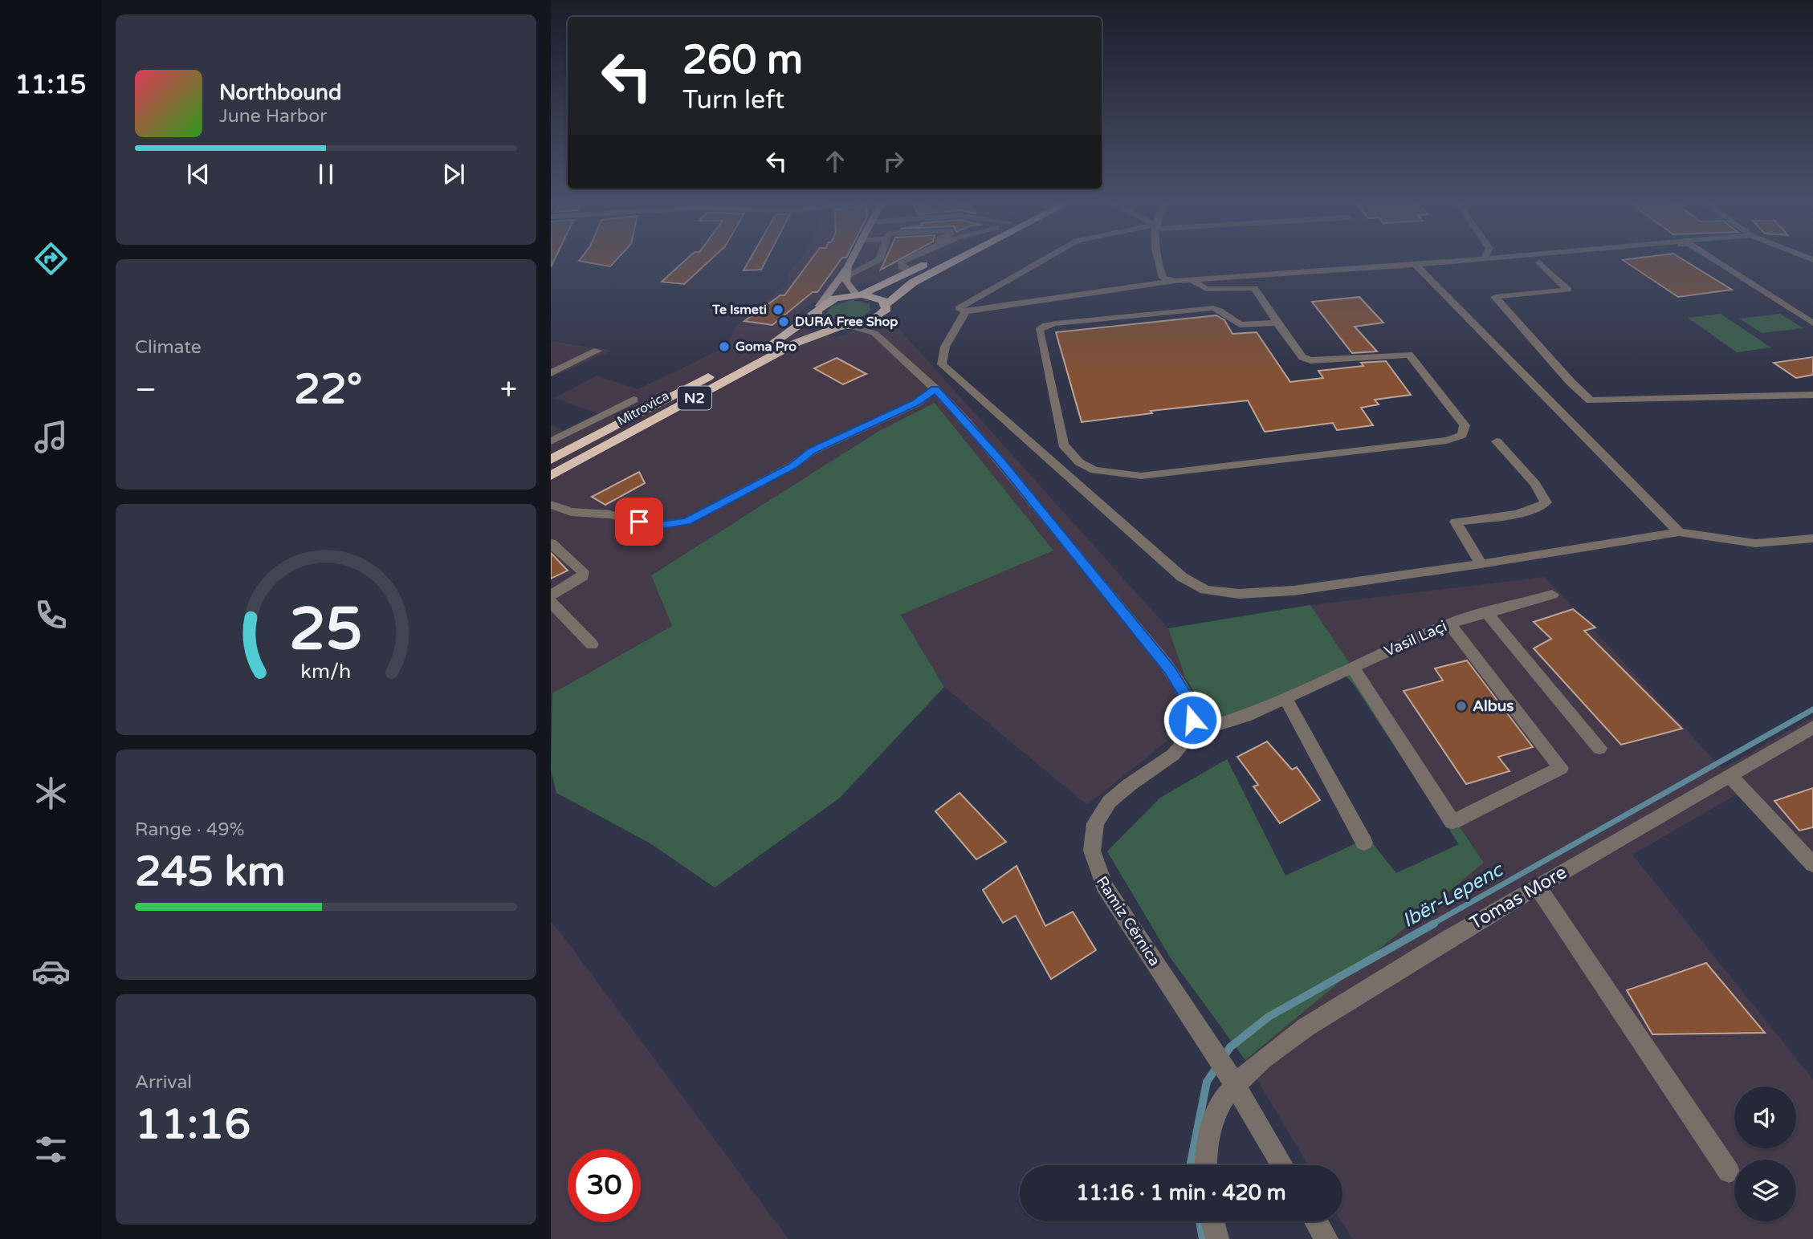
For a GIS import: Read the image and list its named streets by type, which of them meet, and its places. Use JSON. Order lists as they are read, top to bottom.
{
  "streets": {
    "highway": ["N2", "Mitrovica"],
    "street": ["Vasil Laçi", "Tomas More", "Ramiz Cërnica"]
  },
  "crossings": [
    ["N2", "Mitrovica"],
    ["Vasil Laçi", "Ramiz Cërnica"],
    ["Tomas More", "Ramiz Cërnica"]
  ],
  "water": ["Ibër-Lepenc"],
  "places": [
    "Te Ismeti",
    "DURA Free Shop",
    "Goma Pro",
    "Albus"
  ],
  "page": {
    "tabs": "11:15",
    "turn": ["260 m", "Turn left"],
    "song": ["Northbound", "June Harbor"],
    "tile": [
      "Climate",
      ["Range · 49%", "245 km"],
      ["Arrival", "11:16"]
    ],
    "heat": ["−", "22°", "+"],
    "limit": "30",
    "trip": "11:16 · 1 min · 420 m",
    "gauge": ["25", "km/h"]
  }
}
